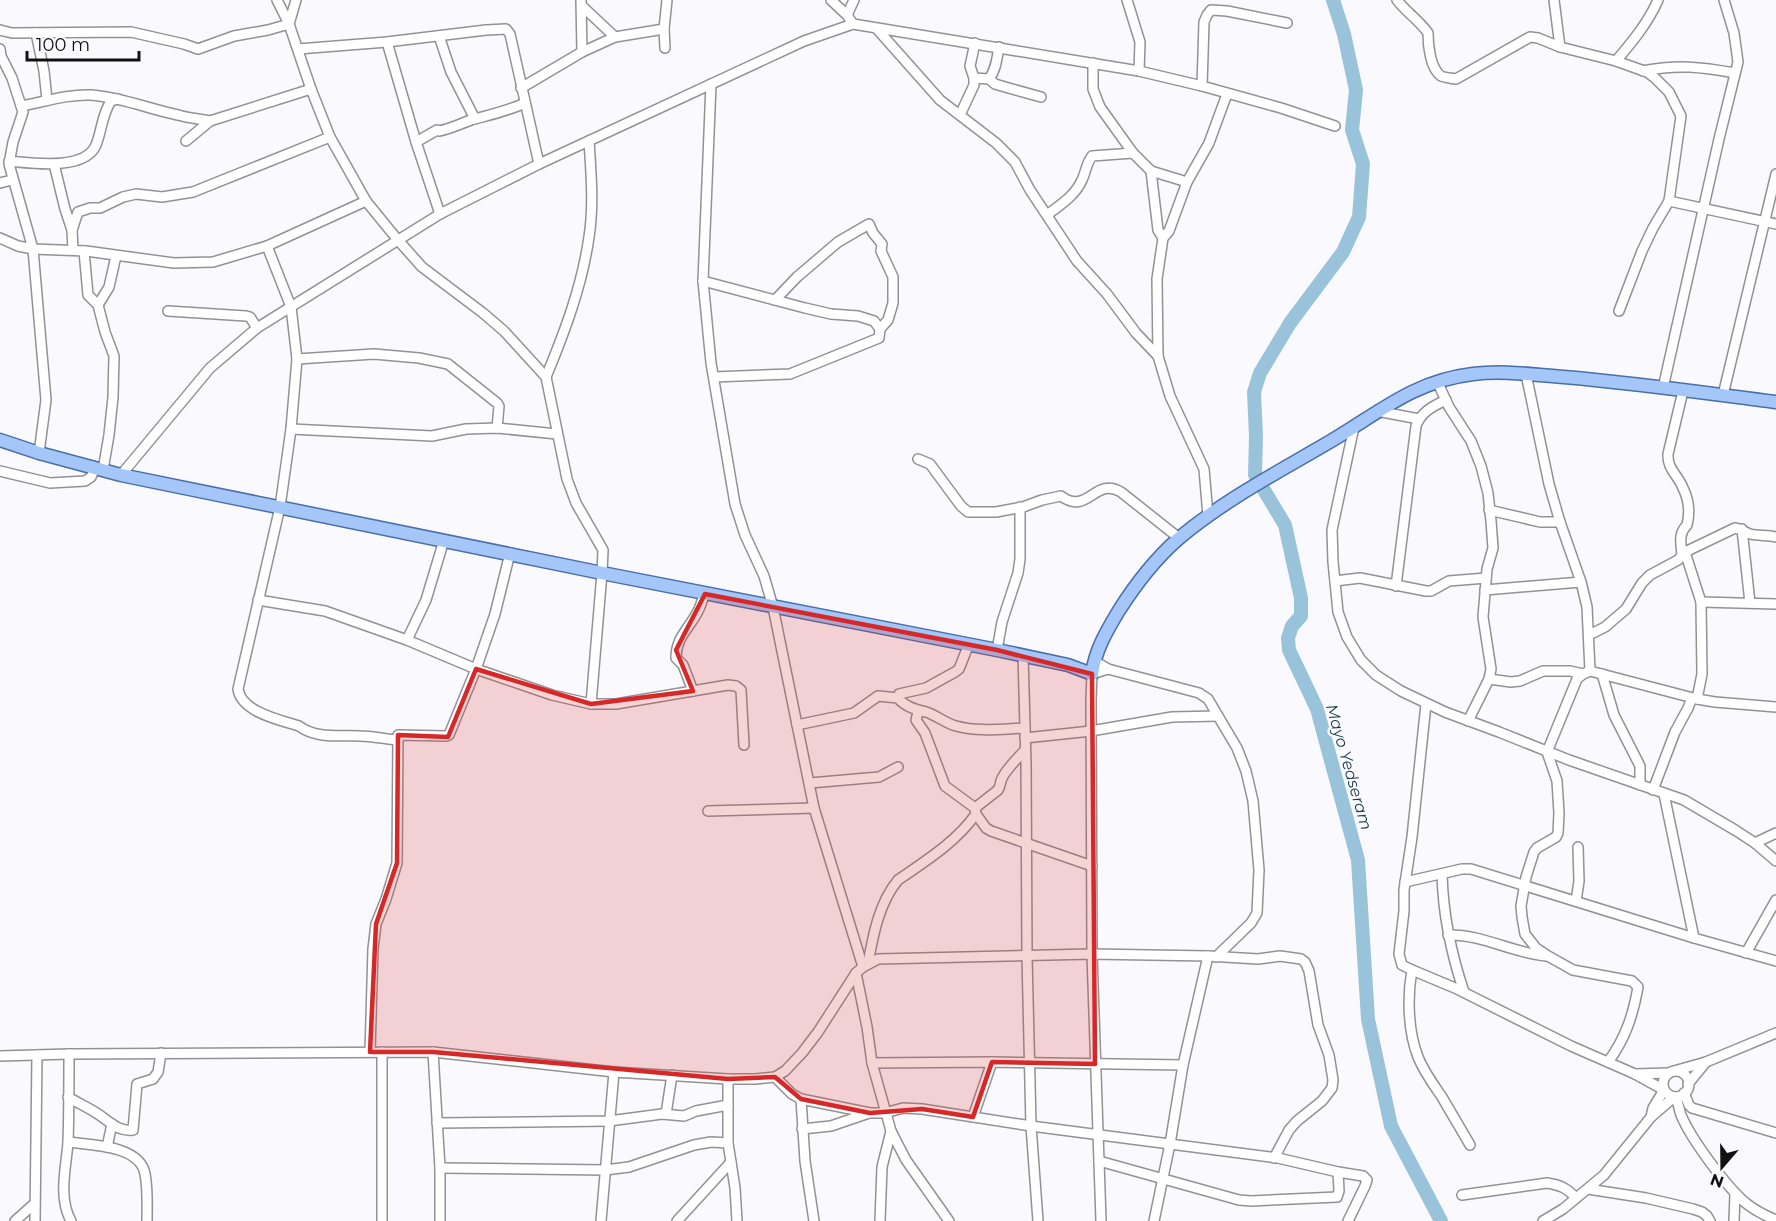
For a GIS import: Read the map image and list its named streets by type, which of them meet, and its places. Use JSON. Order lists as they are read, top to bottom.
{
  "water": ["Mayo Yedseram"],
  "scale_bar": "100 m",
  "north": "bottom"
}
